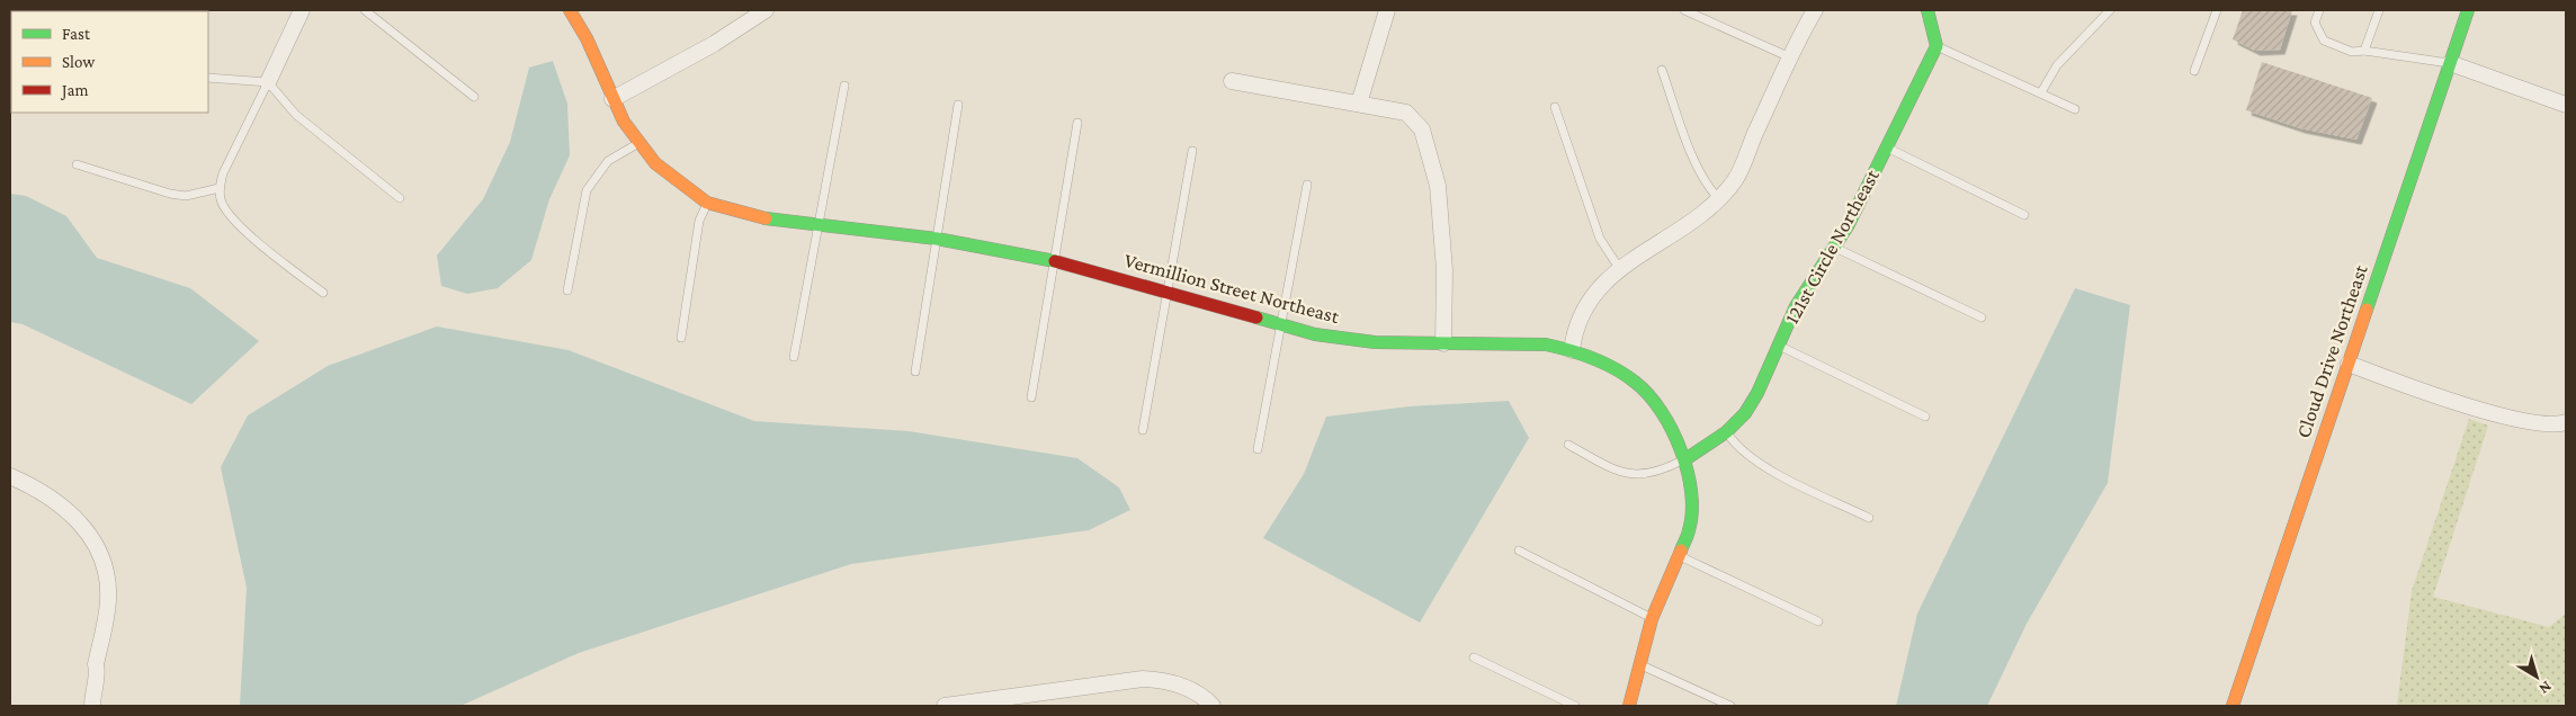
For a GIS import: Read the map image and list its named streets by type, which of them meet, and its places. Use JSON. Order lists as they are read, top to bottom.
{
  "streets": {
    "street": ["121st Circle Northeast", "Vermillion Street Northeast", "Cloud Drive Northeast"]
  },
  "crossings": [
    ["121st Circle Northeast", "Vermillion Street Northeast"]
  ],
  "legend": ["Fast", "Slow", "Jam"],
  "north": "bottom right"
}
